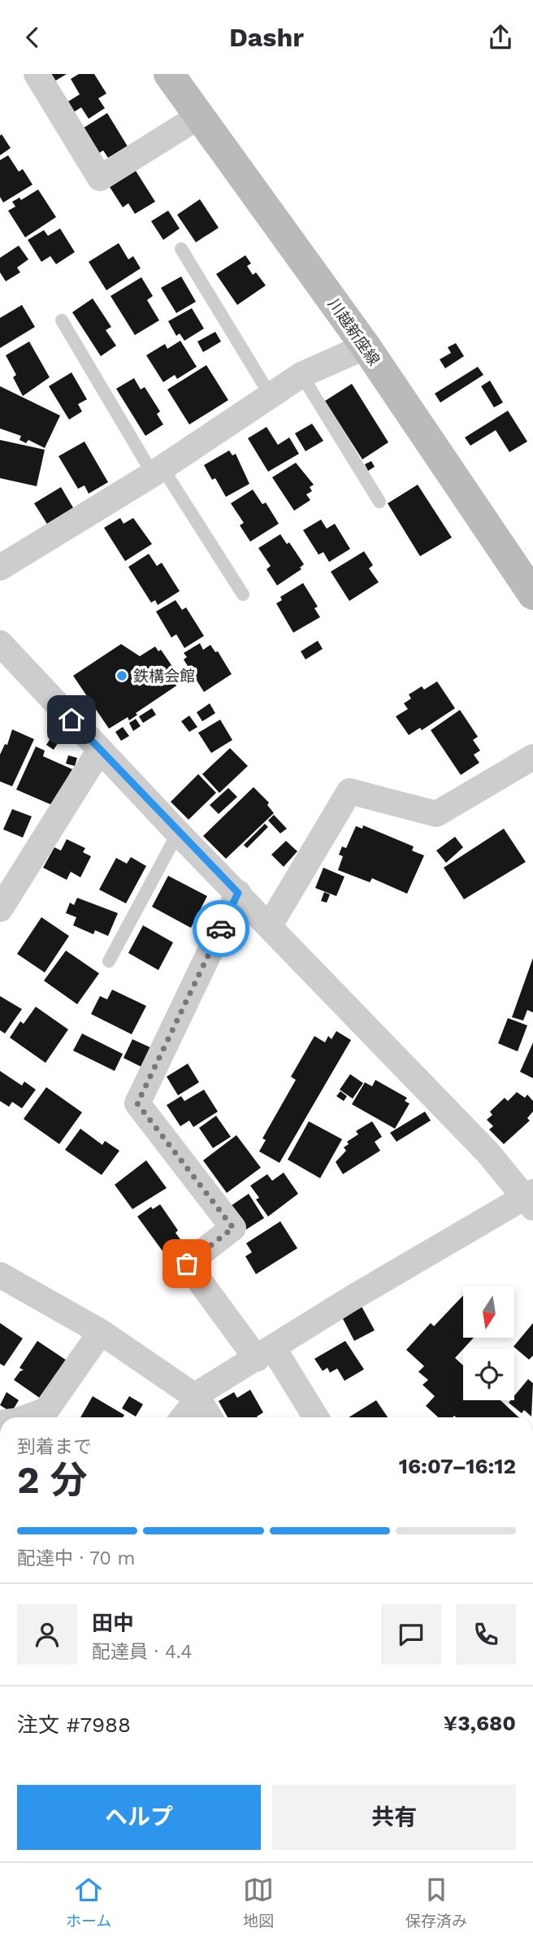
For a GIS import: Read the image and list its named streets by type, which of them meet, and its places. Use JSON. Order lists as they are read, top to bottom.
{
  "streets": {
    "main road": ["川越新座線"]
  },
  "places": ["鉄構会館"],
  "north": "bottom",
  "page": {
    "header": "Dashr",
    "heading": ["2 分", "到着まで", "16:07–16:12"],
    "panel": [
      "田中",
      "配達員 · 4.4",
      "注文 #7988",
      "¥3,680"
    ],
    "bar": "配達中 · 70 m",
    "buttons": ["ヘルプ", "共有"],
    "tabs": ["ホーム", "地図", "保存済み"]
  }
}
